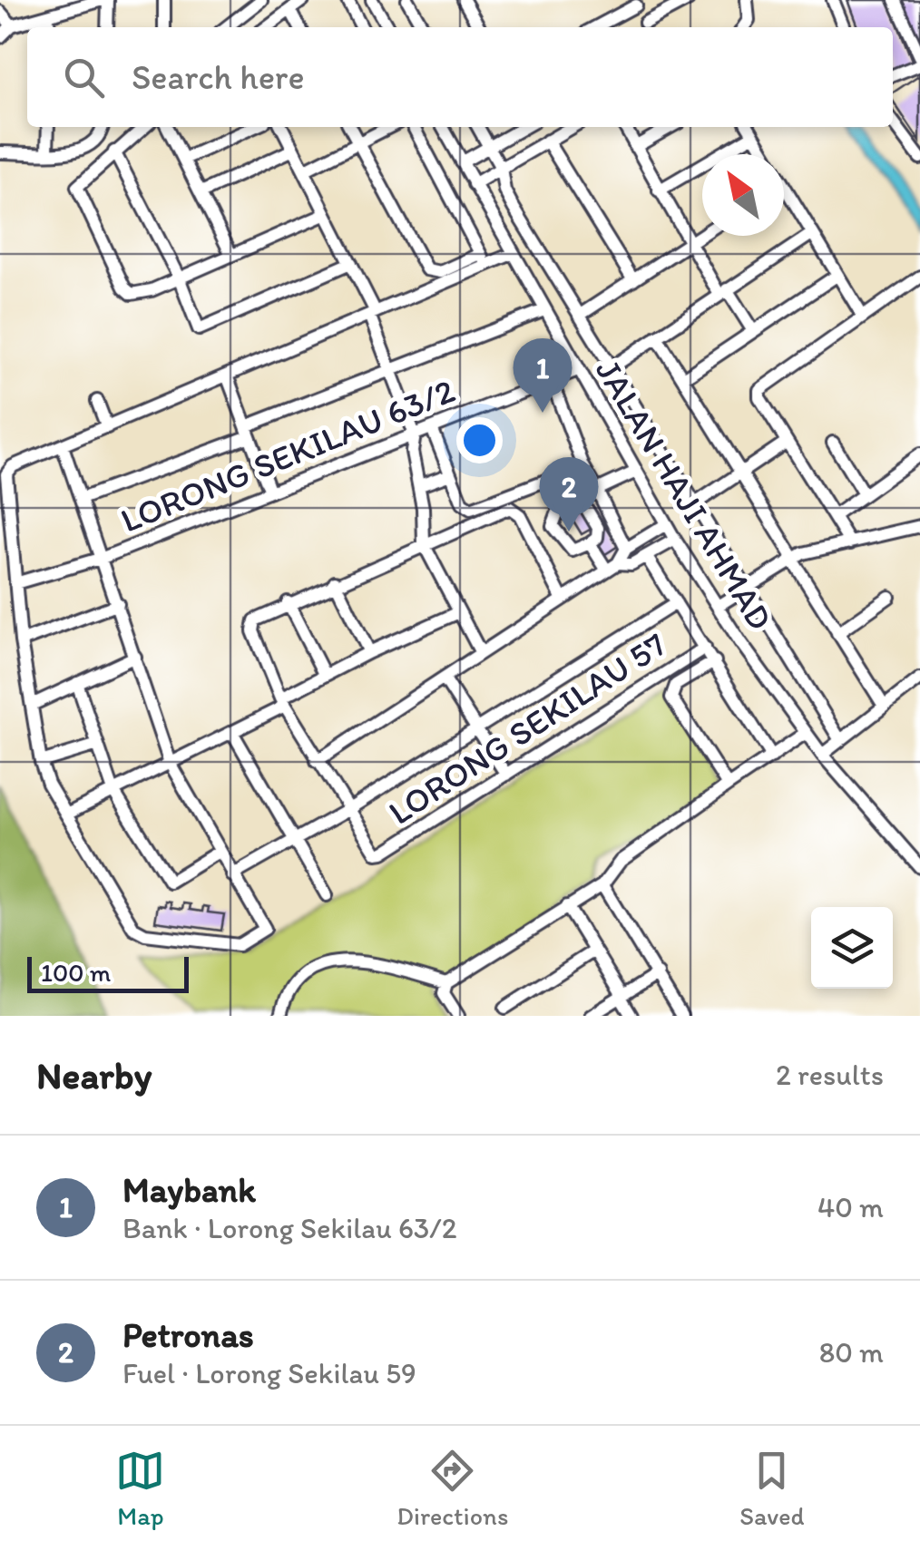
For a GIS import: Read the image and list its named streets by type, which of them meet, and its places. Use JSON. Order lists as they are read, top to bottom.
{
  "streets": {
    "street": ["LORONG SEKILAU 63/2", "JALAN HAJI AHMAD", "LORONG SEKILAU 57"]
  },
  "crossings": [
    ["LORONG SEKILAU 63/2", "JALAN HAJI AHMAD"]
  ],
  "scale_bar": "100 m",
  "north": "top left",
  "page": {
    "search": "Search here",
    "pins": ["1", "2"],
    "scale": "100 m",
    "heading": ["Nearby", "2 results"],
    "list": [
      {
        "mark": "1",
        "name": "Maybank",
        "note": "Bank · Lorong Sekilau 63/2",
        "value": "40 m"
      },
      {
        "mark": "2",
        "name": "Petronas",
        "note": "Fuel · Lorong Sekilau 59",
        "value": "80 m"
      }
    ],
    "nav": ["Map", "Directions", "Saved"]
  }
}
